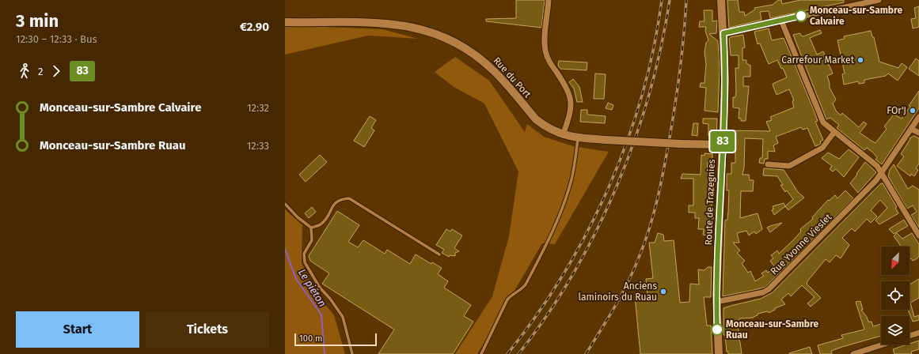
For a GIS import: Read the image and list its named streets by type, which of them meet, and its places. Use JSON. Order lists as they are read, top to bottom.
{
  "streets": {
    "main road": ["Rue du Port", "Route de Trazegnies"],
    "street": ["Rue Yvonne Vieslet"]
  },
  "crossings": [
    ["Rue du Port", "Route de Trazegnies"],
    ["Route de Trazegnies", "Rue Yvonne Vieslet"]
  ],
  "water": ["Le piéton"],
  "places": [
    "Monceau-sur-Sambre Calvaire",
    "Carrefour Market",
    "FOr'J",
    "Anciens laminoirs du Ruau",
    "Monceau-sur-Sambre Ruau"
  ],
  "lines": ["bus line 83"],
  "scale_bar": "100 m",
  "north": "bottom left",
  "page": {
    "heading": ["3 min", "12:30 – 12:33 · Bus", "€2.90"],
    "on_map": "83",
    "legs": ["2", "83"],
    "list": [
      {
        "name": "Monceau-sur-Sambre Calvaire",
        "value": "12:32"
      },
      {
        "name": "Monceau-sur-Sambre Ruau",
        "value": "12:33"
      }
    ],
    "buttons": ["Start", "Tickets"],
    "scale": "100 m"
  }
}
